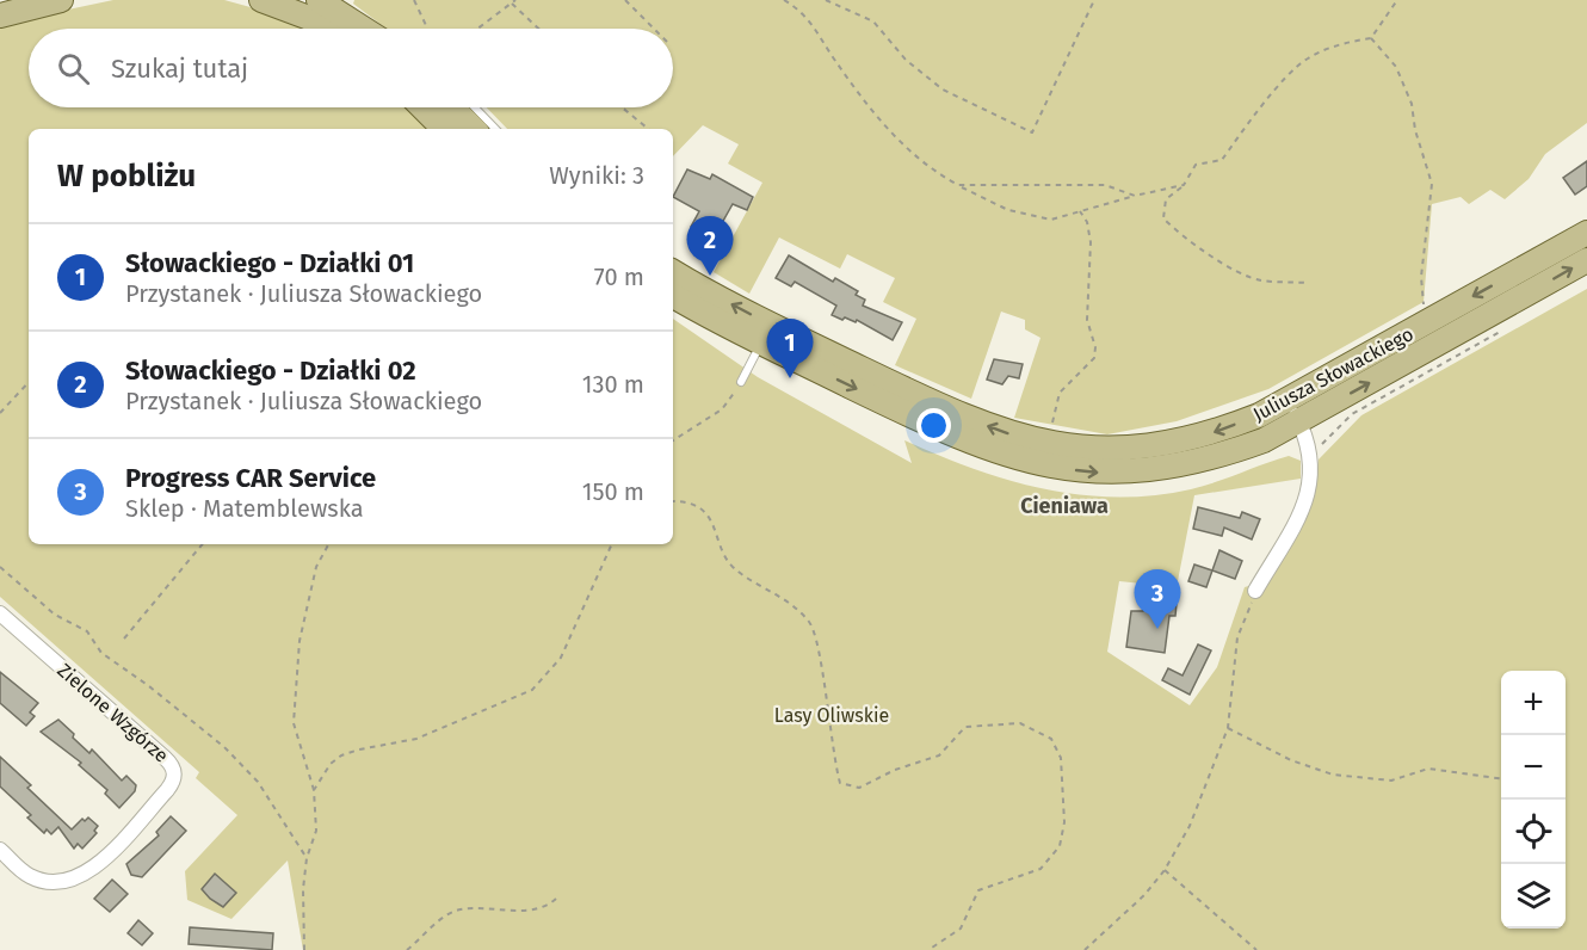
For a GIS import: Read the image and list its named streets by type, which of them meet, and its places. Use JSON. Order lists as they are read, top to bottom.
{
  "streets": {
    "main road": ["Juliusza Słowackiego"],
    "street": ["Zielone Wzgórze"]
  },
  "districts": ["Cieniawa"],
  "parks": ["Lasy Oliwskie"],
  "page": {
    "search": "Szukaj tutaj",
    "heading": ["W pobliżu", "Wyniki: 3"],
    "pins": ["2", "1", "3"],
    "list": [
      {
        "mark": "1",
        "name": "Słowackiego - Działki 01",
        "note": "Przystanek · Juliusza Słowackiego",
        "value": "70 m"
      },
      {
        "mark": "2",
        "name": "Słowackiego - Działki 02",
        "note": "Przystanek · Juliusza Słowackiego",
        "value": "130 m"
      },
      {
        "mark": "3",
        "name": "Progress CAR Service",
        "note": "Sklep · Matemblewska",
        "value": "150 m"
      }
    ],
    "map_buttons": ["+", "−"]
  }
}
